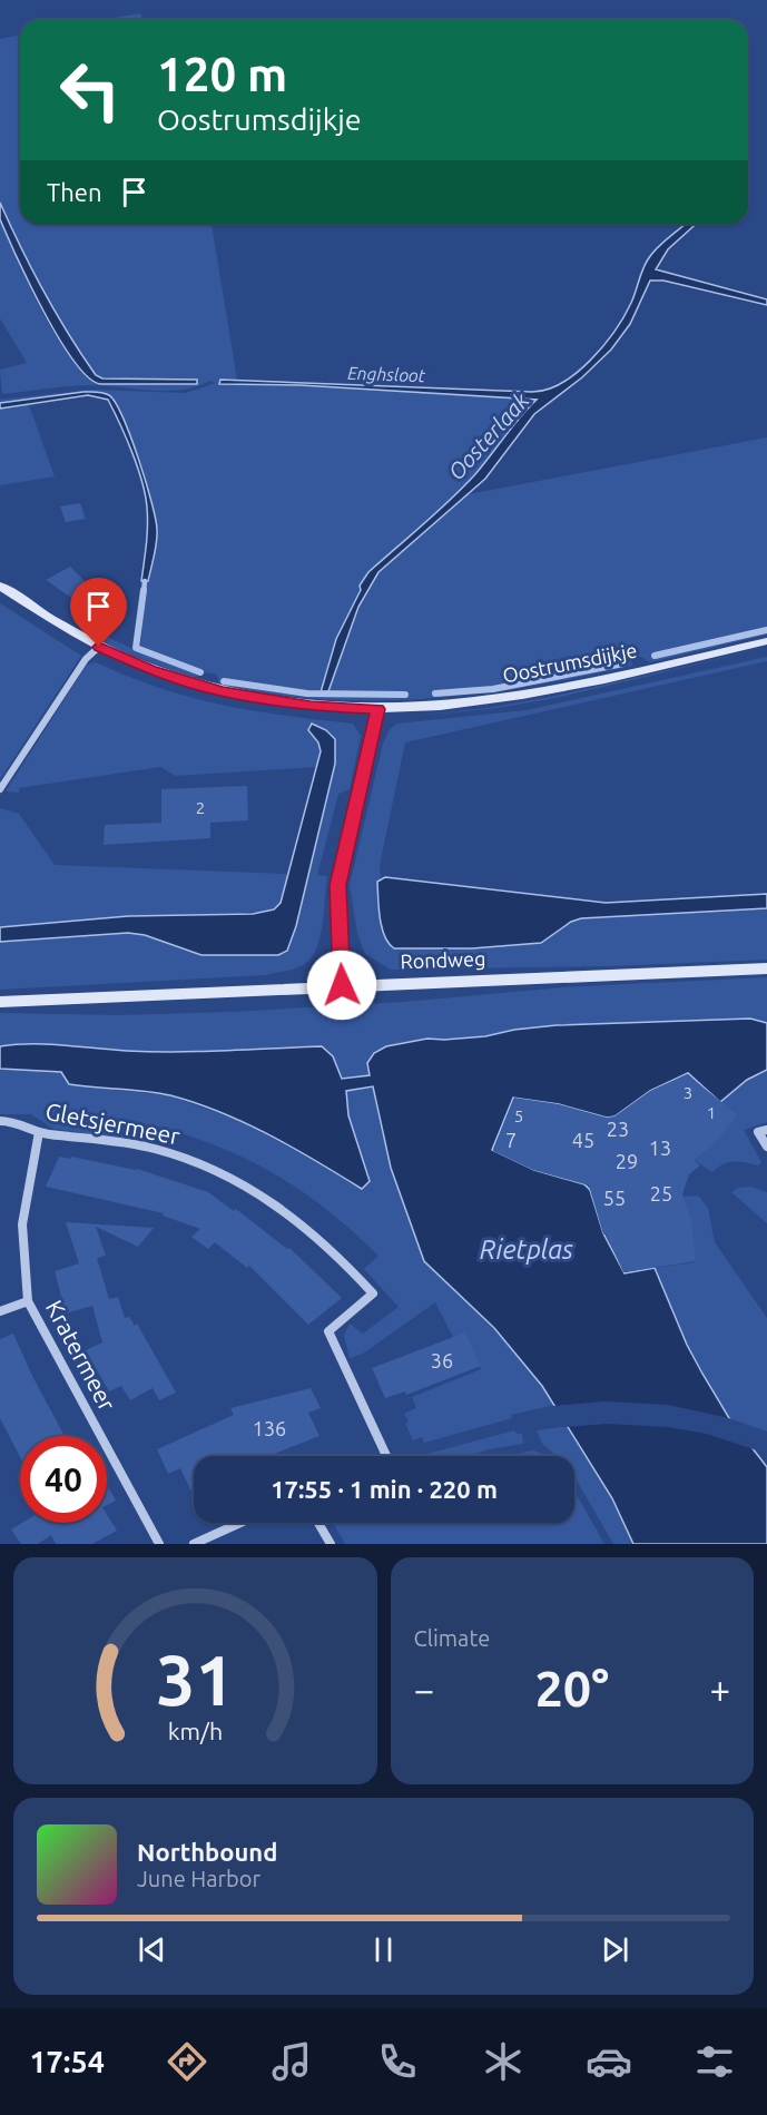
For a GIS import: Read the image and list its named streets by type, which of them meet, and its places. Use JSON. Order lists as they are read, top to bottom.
{
  "streets": {
    "street": [
      "Oostrumsdijkje",
      "Rondweg",
      "Gletsjermeer",
      "Kratermeer"
    ]
  },
  "crossings": [
    ["Gletsjermeer", "Kratermeer"]
  ],
  "water": ["Enghsloot", "Oosterlaak", "Rietplas"],
  "house_numbers": [
    "2",
    "3",
    "1",
    "5",
    "23",
    "7",
    "45",
    "13",
    "29",
    "25",
    "55",
    "36",
    "136"
  ],
  "page": {
    "turn": ["120 m", "Oostrumsdijkje"],
    "then": "Then",
    "limit": "40",
    "trip": "17:55 · 1 min · 220 m",
    "tile": "Climate",
    "heat": ["−", "20°", "+"],
    "song": ["Northbound", "June Harbor"],
    "tabs": "17:54",
    "gauge": ["31", "km/h"]
  }
}
